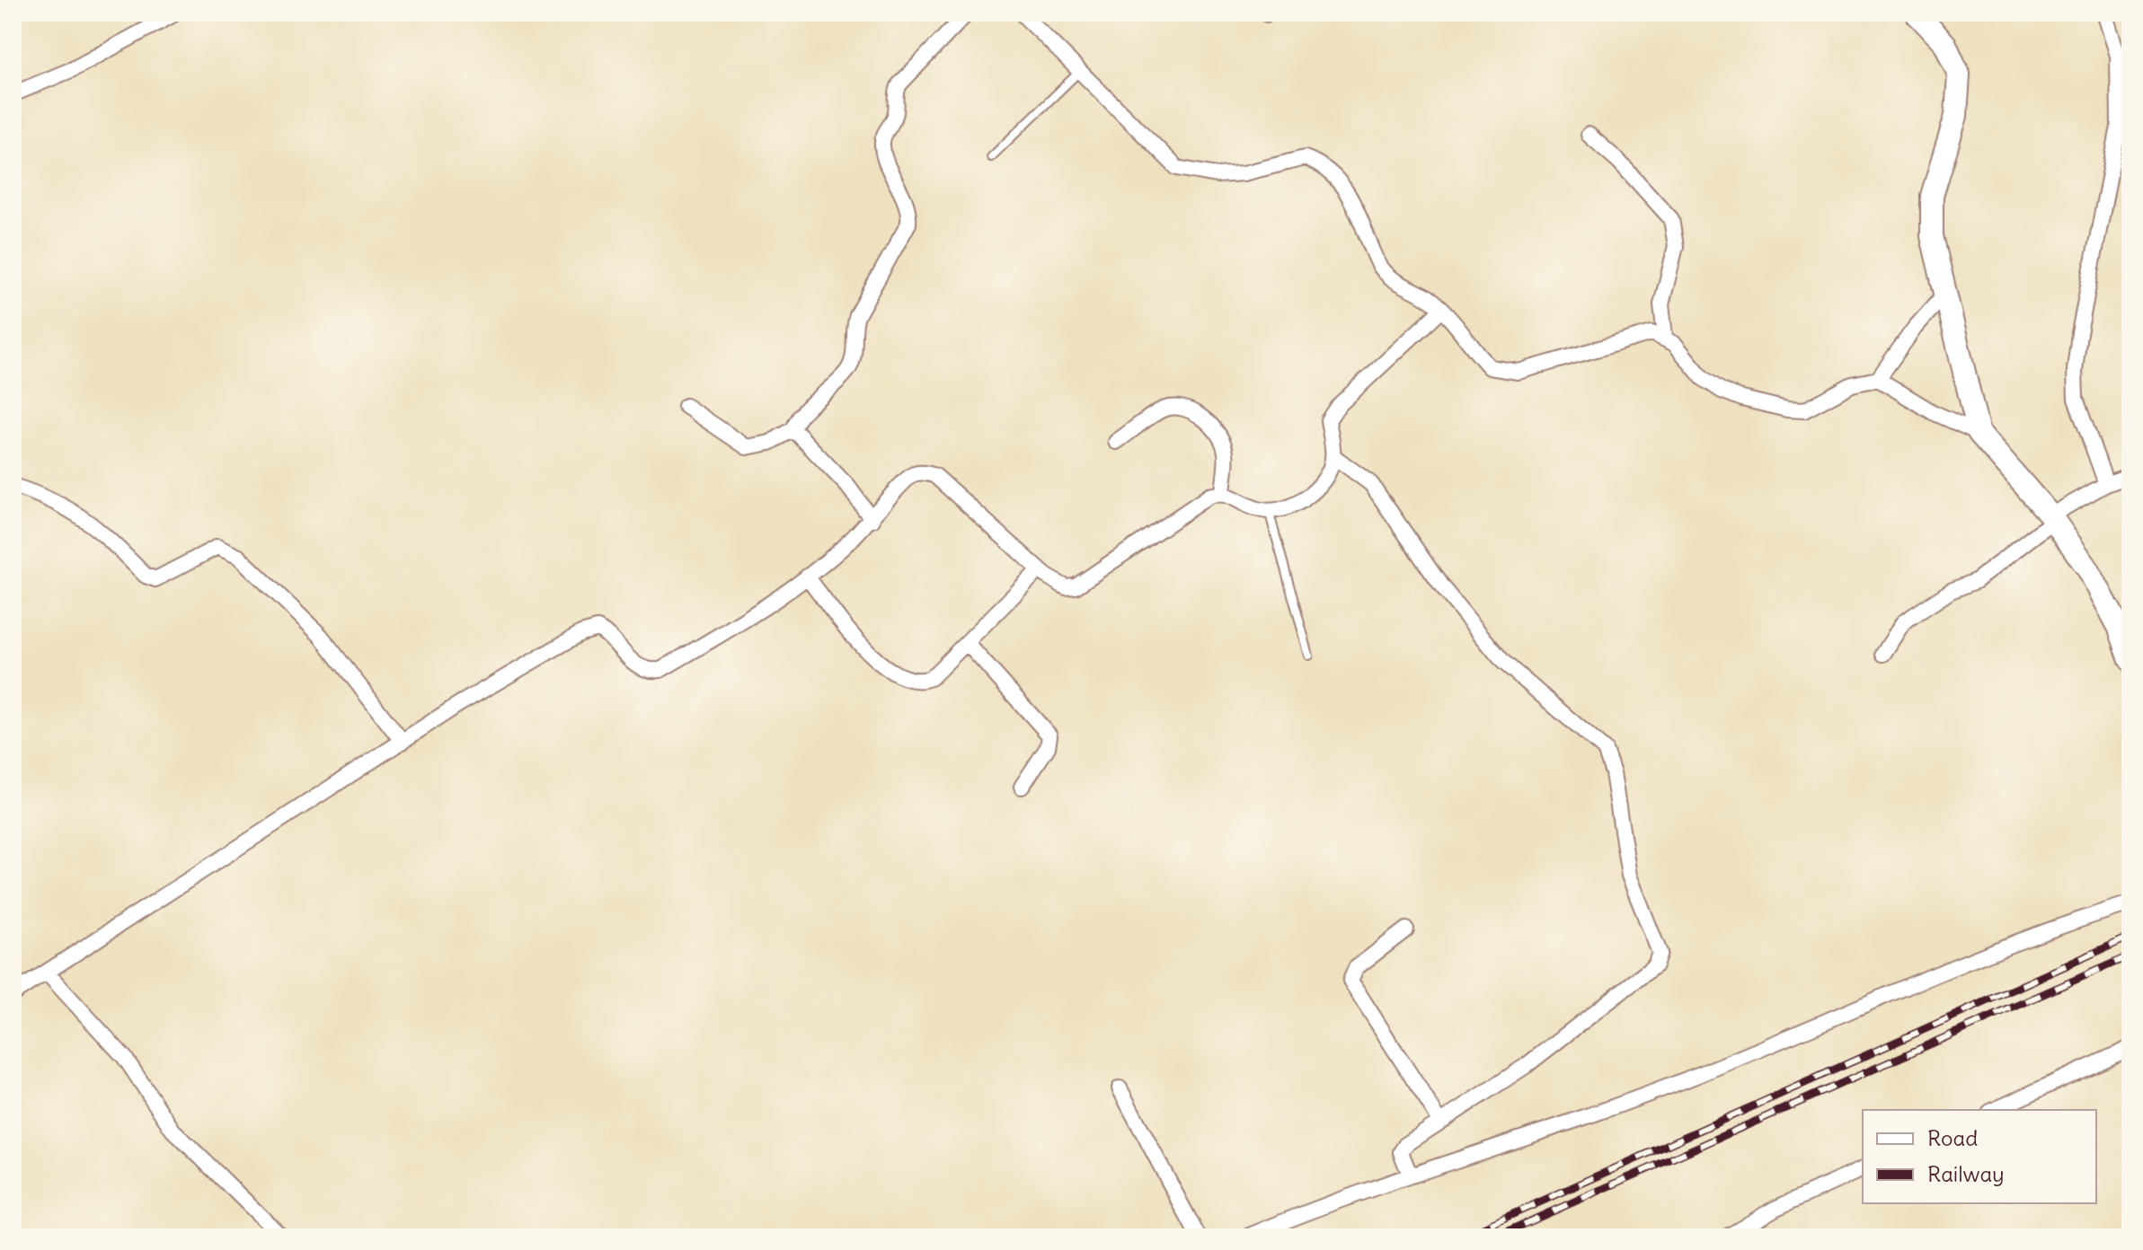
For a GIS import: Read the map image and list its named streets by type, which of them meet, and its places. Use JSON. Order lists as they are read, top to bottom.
{
  "legend": ["Road", "Railway"]
}
